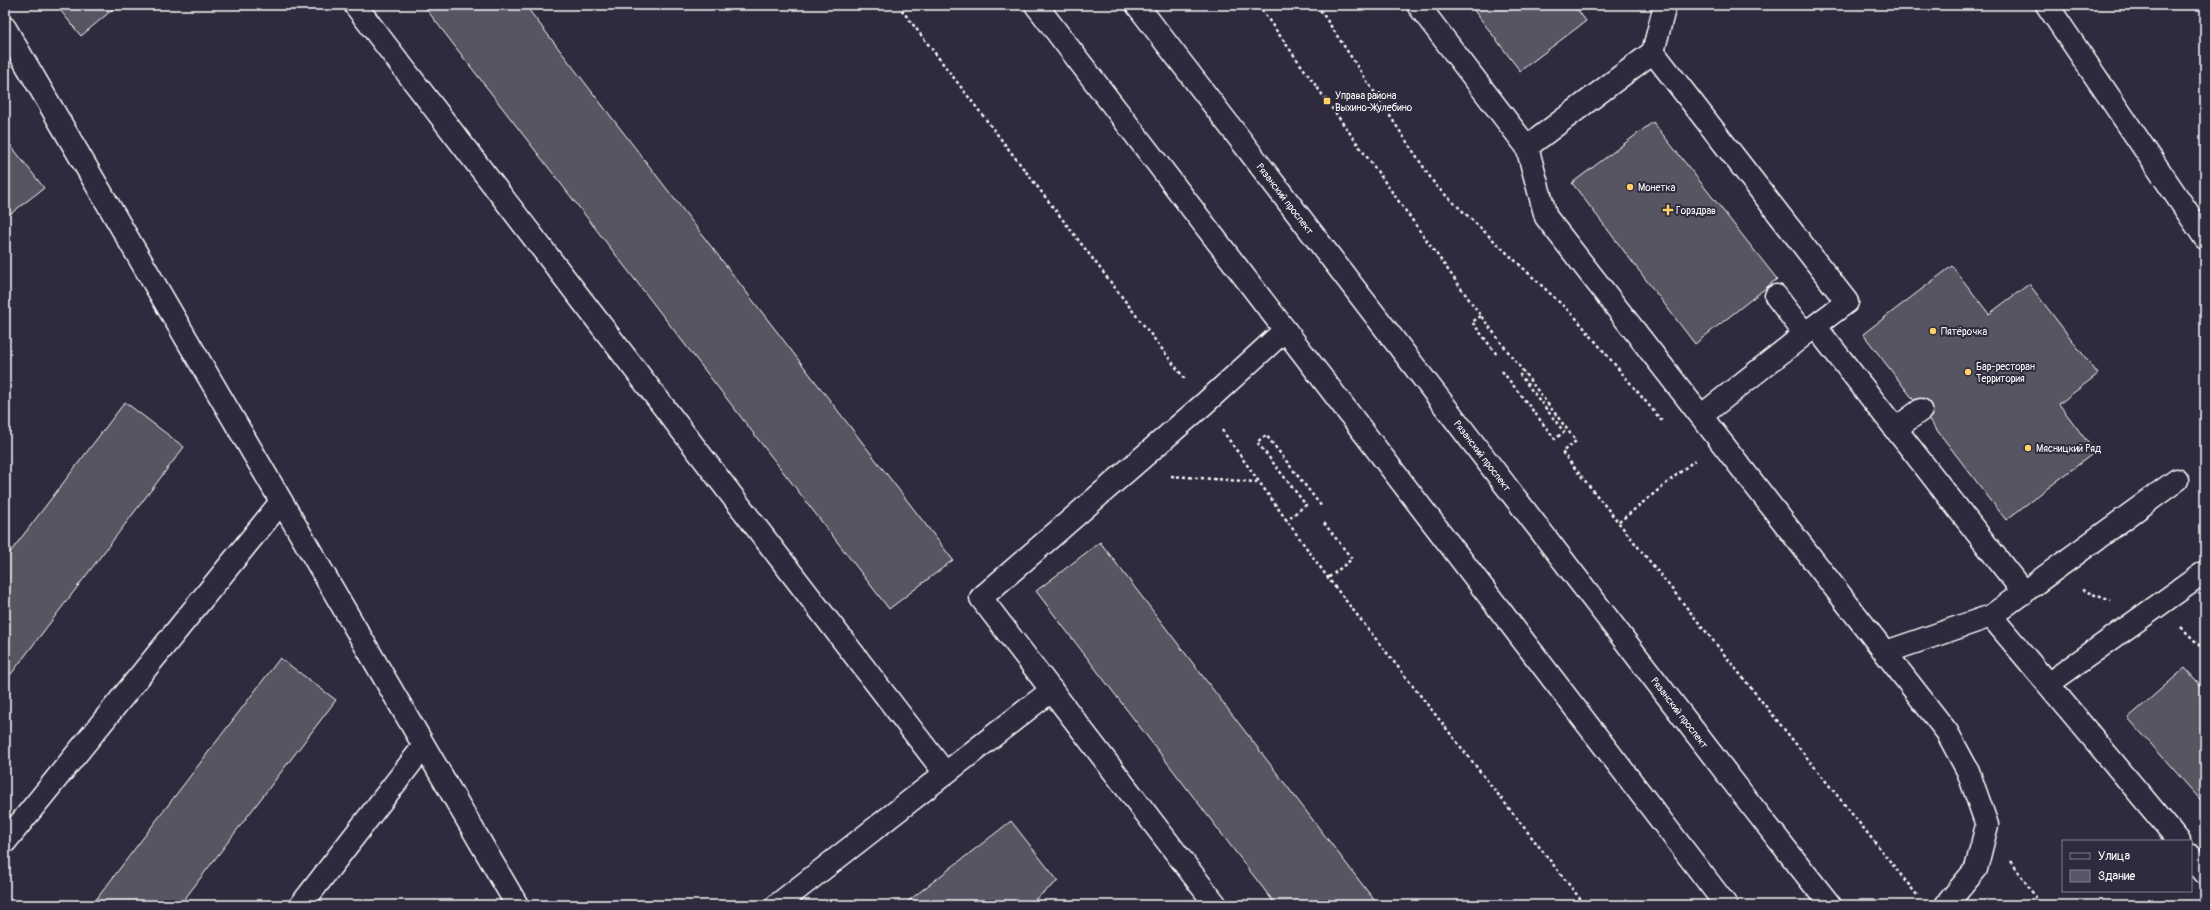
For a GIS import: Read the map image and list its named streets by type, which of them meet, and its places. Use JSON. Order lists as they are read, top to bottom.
{
  "streets": {
    "main road": ["Рязанский проспект"]
  },
  "places": {
    "transit": ["Управа района Выхино-Жулебино"],
    "other": [
      "Монетка",
      "Пятёрочка",
      "Бар-ресторан Территория",
      "Мясницкий Ряд"
    ],
    "health": ["Горздрав"]
  },
  "legend": ["Улица", "Здание"]
}
